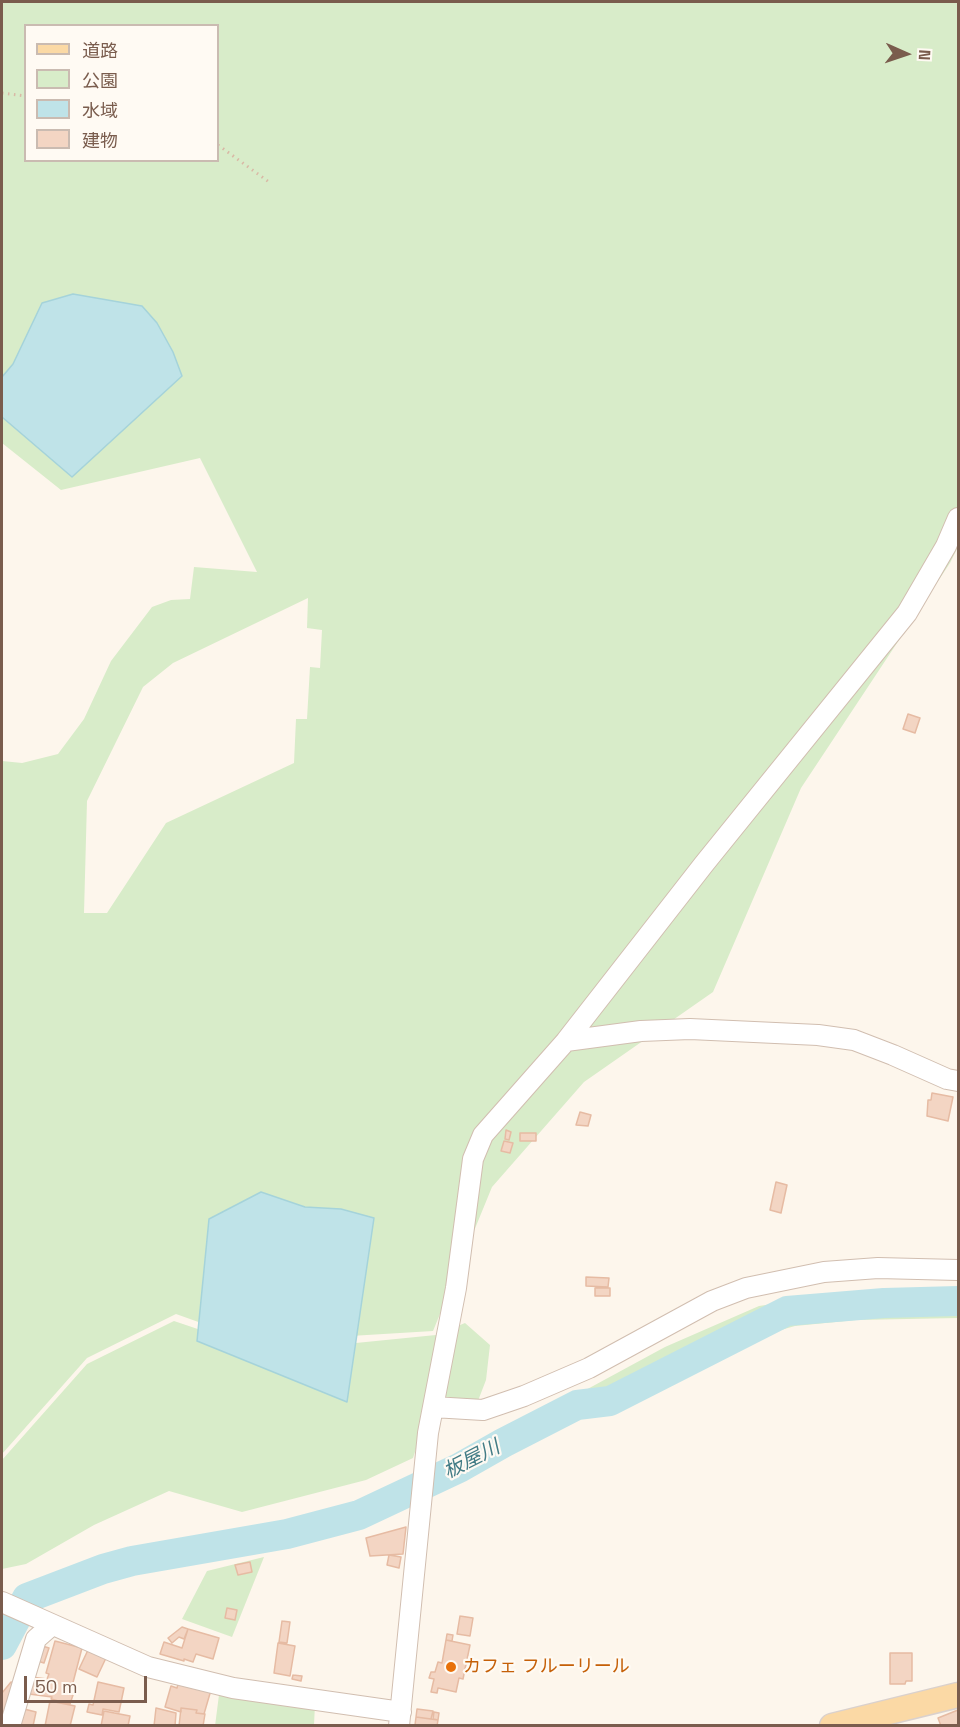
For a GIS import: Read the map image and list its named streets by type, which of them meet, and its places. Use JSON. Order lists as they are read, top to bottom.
{
  "water": ["板屋川"],
  "places": ["カフェ フルーリール"],
  "legend": [
    "道路",
    "公園",
    "水域",
    "建物"
  ],
  "scale_bar": "50 m",
  "north": "right"
}
